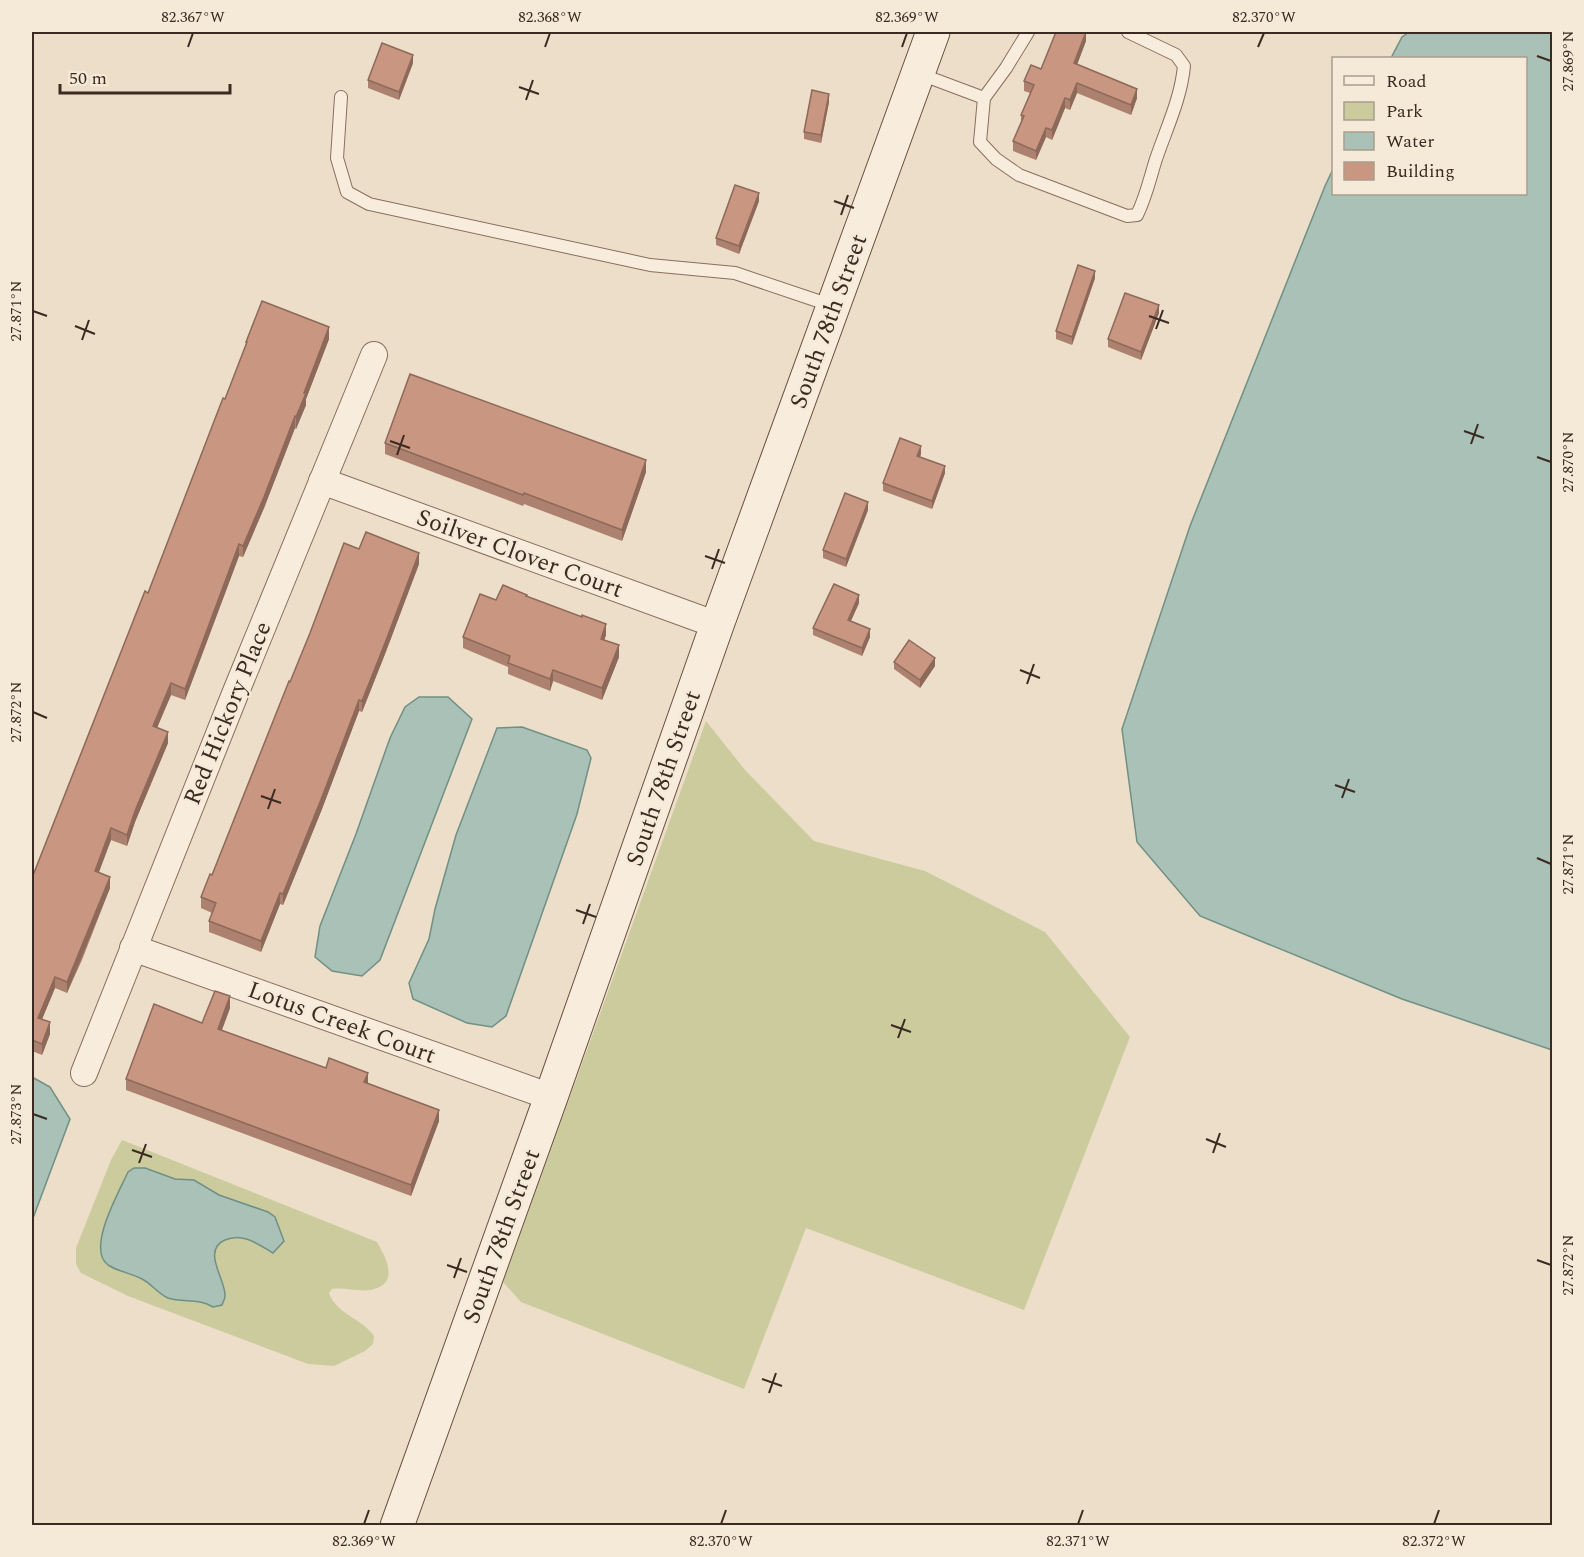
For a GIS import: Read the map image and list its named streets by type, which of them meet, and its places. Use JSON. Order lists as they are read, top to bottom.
{
  "streets": {
    "street": [
      "South 78th Street",
      "Soilver Clover Court",
      "Red Hickory Place",
      "Lotus Creek Court"
    ]
  },
  "crossings": [
    ["South 78th Street", "Soilver Clover Court"],
    ["South 78th Street", "Lotus Creek Court"],
    ["Soilver Clover Court", "Red Hickory Place"],
    ["Red Hickory Place", "Lotus Creek Court"]
  ],
  "legend": [
    "Road",
    "Park",
    "Water",
    "Building"
  ],
  "scale_bar": "50 m",
  "coordinates": [
    "82.367°W",
    "82.368°W",
    "82.369°W",
    "82.370°W",
    "27.869°N",
    "27.871°N",
    "27.870°N",
    "27.872°N",
    "27.873°N",
    "82.371°W",
    "82.372°W"
  ]
}
